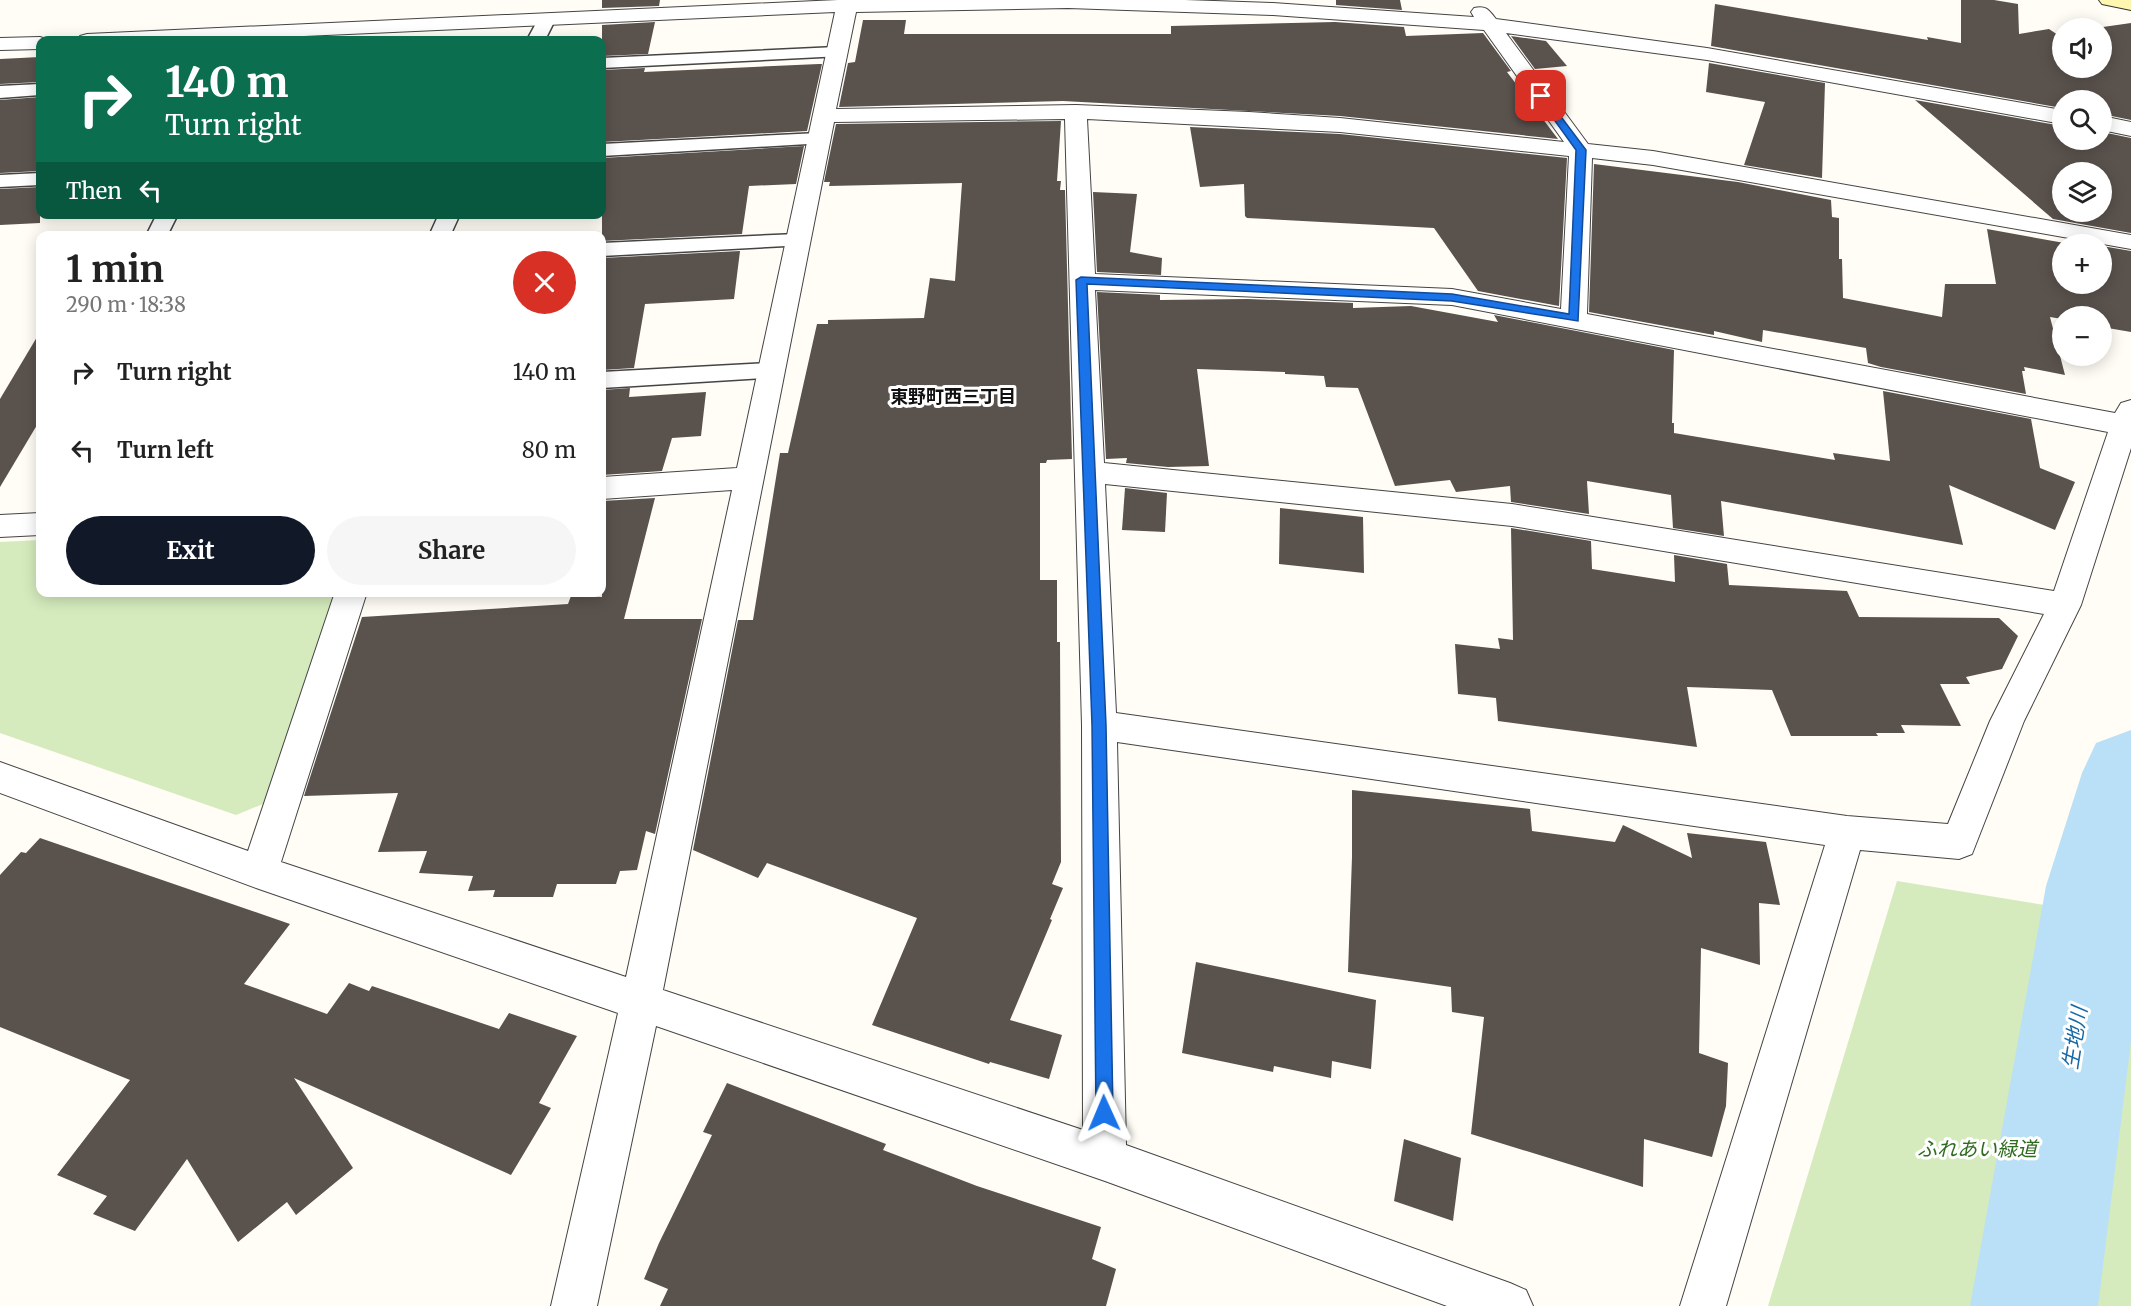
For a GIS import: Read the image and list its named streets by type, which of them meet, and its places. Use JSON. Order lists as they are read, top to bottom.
{
  "districts": ["東野町西三丁目"],
  "water": ["生地川"],
  "parks": ["ふれあい緑道"],
  "page": {
    "map_buttons": ["+", "−"],
    "turn": ["140 m", "Turn right"],
    "then": "Then",
    "heading": ["1 min", "290 m · 18:38"],
    "list": [
      {
        "name": "Turn right",
        "value": "140 m"
      },
      {
        "name": "Turn left",
        "value": "80 m"
      }
    ],
    "buttons": ["Exit", "Share"]
  }
}
